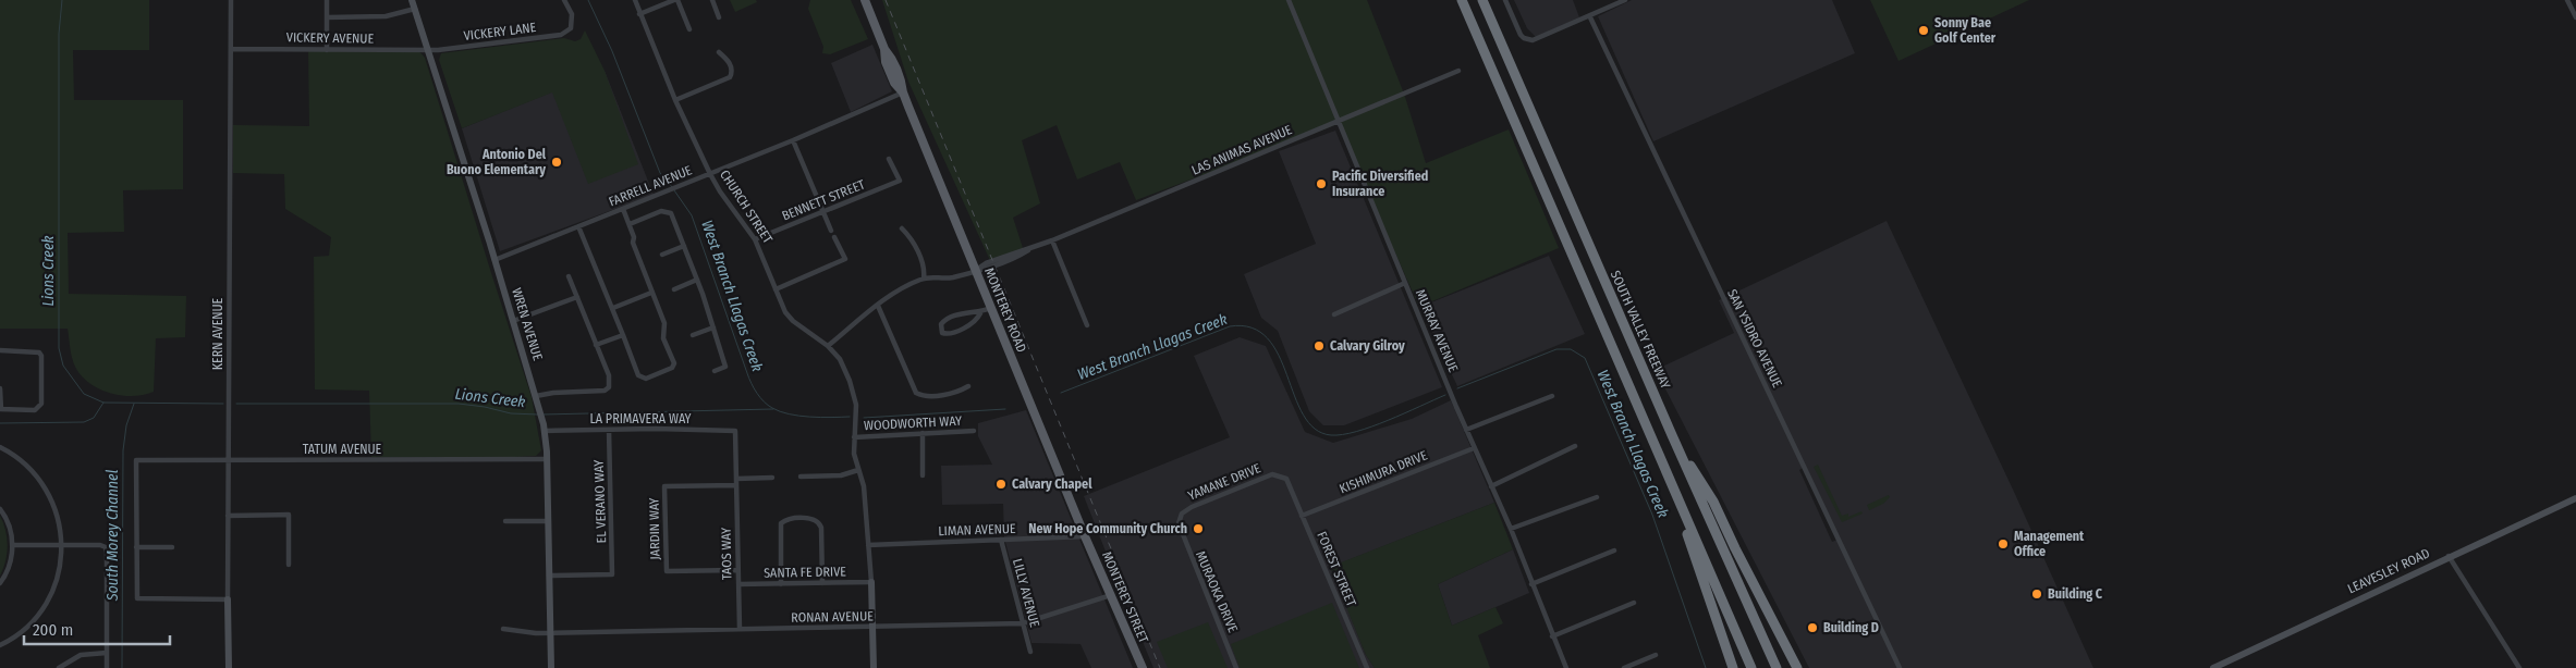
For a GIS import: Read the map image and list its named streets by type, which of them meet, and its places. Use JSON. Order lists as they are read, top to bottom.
{
  "streets": {
    "highway": ["SOUTH VALLEY FREEWAY"],
    "main road": ["MONTEREY ROAD", "MONTEREY STREET"],
    "street": [
      "VICKERY LANE",
      "VICKERY AVENUE",
      "LAS ANIMAS AVENUE",
      "FARRELL AVENUE",
      "BENNETT STREET",
      "CHURCH STREET",
      "WREN AVENUE",
      "MURRAY AVENUE",
      "KERN AVENUE",
      "SAN YSIDRO AVENUE",
      "LA PRIMAVERA WAY",
      "WOODWORTH WAY",
      "TATUM AVENUE",
      "KISHIMURA DRIVE",
      "YAMANE DRIVE",
      "EL VERANO WAY",
      "JARDIN WAY",
      "LIMAN AVENUE",
      "TAOS WAY",
      "FOREST STREET",
      "LEAVESLEY ROAD",
      "SANTA FE DRIVE",
      "MURAOKA DRIVE",
      "LILLY AVENUE",
      "RONAN AVENUE"
    ]
  },
  "crossings": [
    ["VICKERY LANE", "VICKERY AVENUE"],
    ["VICKERY LANE", "WREN AVENUE"],
    ["VICKERY AVENUE", "WREN AVENUE"],
    ["VICKERY AVENUE", "KERN AVENUE"],
    ["LAS ANIMAS AVENUE", "MONTEREY ROAD"],
    ["LAS ANIMAS AVENUE", "MURRAY AVENUE"],
    ["FARRELL AVENUE", "CHURCH STREET"],
    ["FARRELL AVENUE", "MONTEREY ROAD"],
    ["FARRELL AVENUE", "WREN AVENUE"],
    ["BENNETT STREET", "CHURCH STREET"],
    ["CHURCH STREET", "WOODWORTH WAY"],
    ["CHURCH STREET", "LIMAN AVENUE"],
    ["CHURCH STREET", "SANTA FE DRIVE"],
    ["CHURCH STREET", "RONAN AVENUE"],
    ["MONTEREY ROAD", "LIMAN AVENUE"],
    ["MONTEREY ROAD", "MONTEREY STREET"],
    ["WREN AVENUE", "LA PRIMAVERA WAY"],
    ["WREN AVENUE", "TATUM AVENUE"],
    ["WREN AVENUE", "EL VERANO WAY"],
    ["WREN AVENUE", "RONAN AVENUE"],
    ["MURRAY AVENUE", "KISHIMURA DRIVE"],
    ["KERN AVENUE", "TATUM AVENUE"],
    ["LA PRIMAVERA WAY", "EL VERANO WAY"],
    ["LA PRIMAVERA WAY", "TAOS WAY"],
    ["KISHIMURA DRIVE", "FOREST STREET"],
    ["YAMANE DRIVE", "FOREST STREET"],
    ["YAMANE DRIVE", "MURAOKA DRIVE"],
    ["JARDIN WAY", "TAOS WAY"],
    ["LIMAN AVENUE", "LILLY AVENUE"],
    ["LIMAN AVENUE", "MONTEREY STREET"],
    ["TAOS WAY", "SANTA FE DRIVE"],
    ["TAOS WAY", "RONAN AVENUE"],
    ["LILLY AVENUE", "RONAN AVENUE"],
    ["MONTEREY STREET", "RONAN AVENUE"]
  ],
  "water": ["Lions Creek", "West Branch Llagas Creek", "South Morey Channel"],
  "places": [
    "Sonny Bae Golf Center",
    "Antonio Del Buono Elementary",
    "Pacific Diversified Insurance",
    "Calvary Gilroy",
    "Calvary Chapel",
    "New Hope Community Church",
    "Management Office",
    "Building C",
    "Building D"
  ],
  "scale_bar": "200 m"
}
